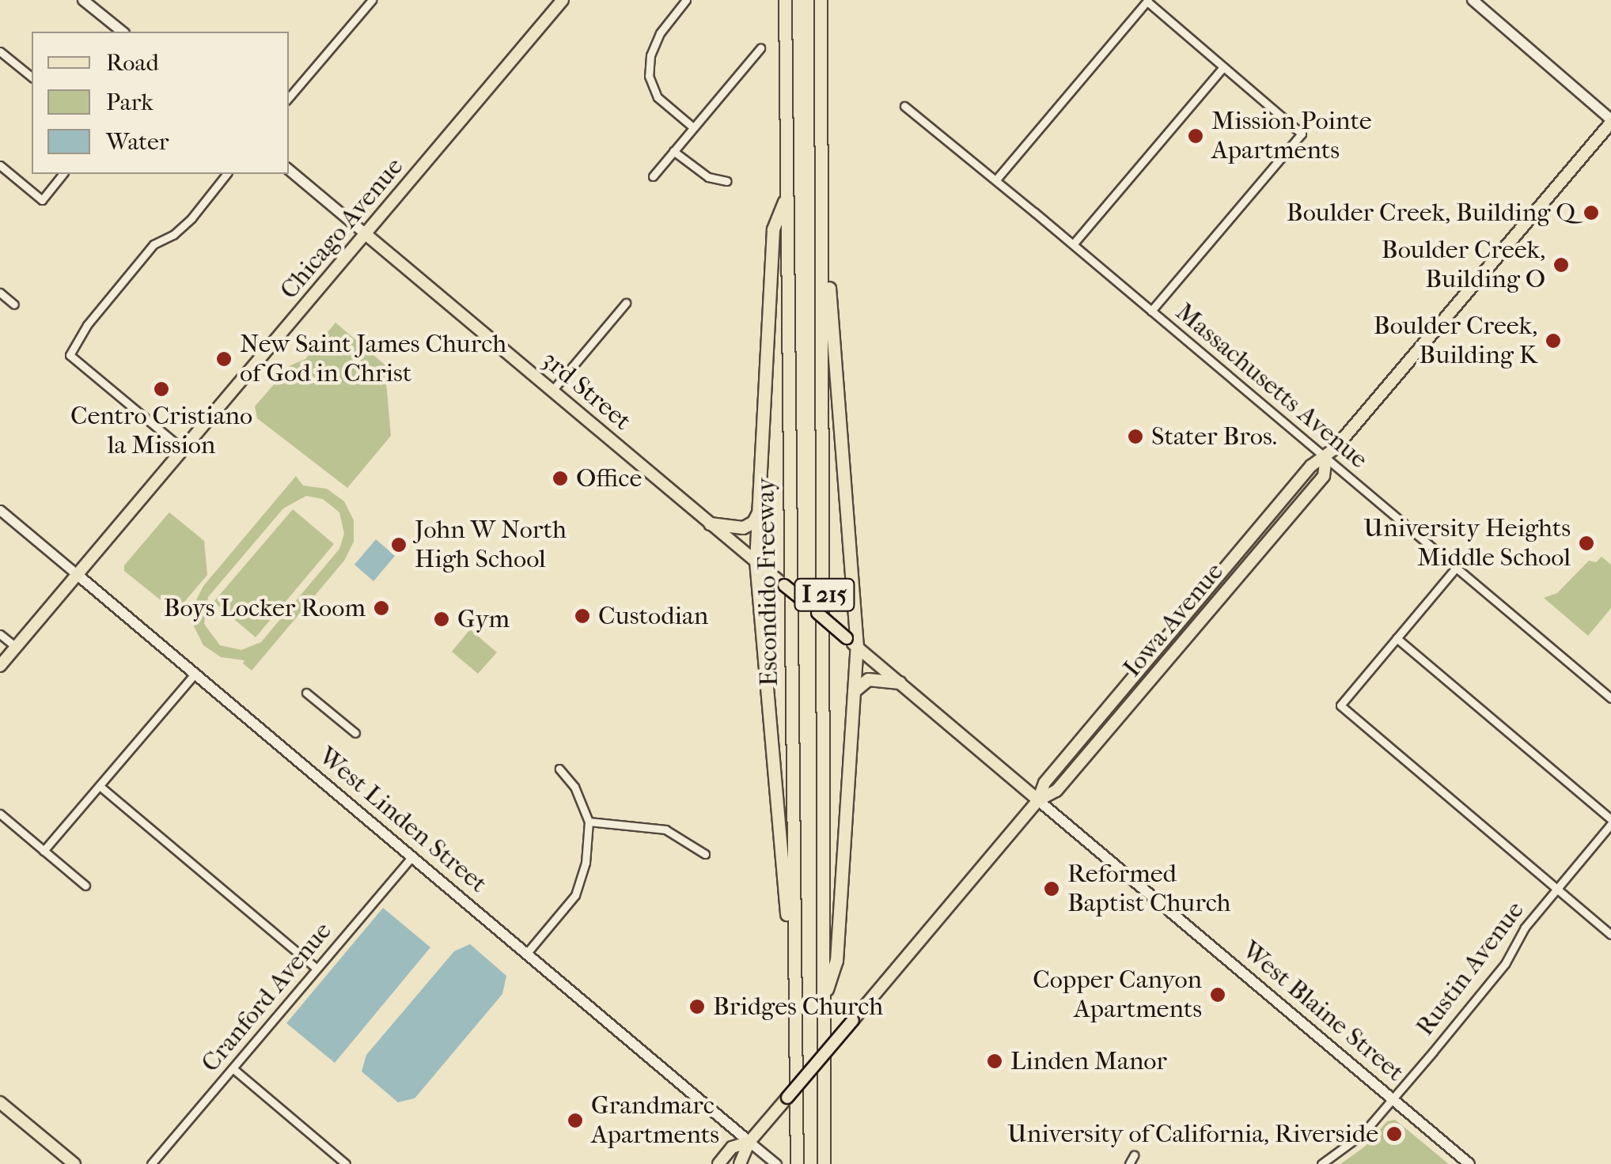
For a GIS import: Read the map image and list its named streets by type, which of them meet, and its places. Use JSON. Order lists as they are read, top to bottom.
{
  "streets": {
    "highway": ["Escondido Freeway", "I 215"],
    "main road": [
      "Chicago Avenue",
      "3rd Street",
      "Iowa Avenue",
      "West Linden Street",
      "West Blaine Street"
    ],
    "street": ["Massachusetts Avenue", "Rustin Avenue", "Cranford Avenue"]
  },
  "crossings": [
    ["Chicago Avenue", "3rd Street"],
    ["Chicago Avenue", "West Linden Street"],
    ["Massachusetts Avenue", "Iowa Avenue"],
    ["3rd Street", "West Blaine Street"],
    ["Iowa Avenue", "West Linden Street"],
    ["Iowa Avenue", "West Blaine Street"],
    ["West Linden Street", "Cranford Avenue"],
    ["Rustin Avenue", "West Blaine Street"]
  ],
  "places": [
    "Mission Pointe Apartments",
    "Boulder Creek, Building Q",
    "Boulder Creek, Building O",
    "Boulder Creek, Building K",
    "New Saint James Church of God in Christ",
    "Centro Cristiano la Mission",
    "Stater Bros.",
    "Office",
    "University Heights Middle School",
    "John W North High School",
    "Boys Locker Room",
    "Custodian",
    "Gym",
    "Reformed Baptist Church",
    "Copper Canyon Apartments",
    "Bridges Church",
    "Linden Manor",
    "Grandmarc Apartments",
    "University of California, Riverside"
  ],
  "legend": ["Road", "Park", "Water"]
}
